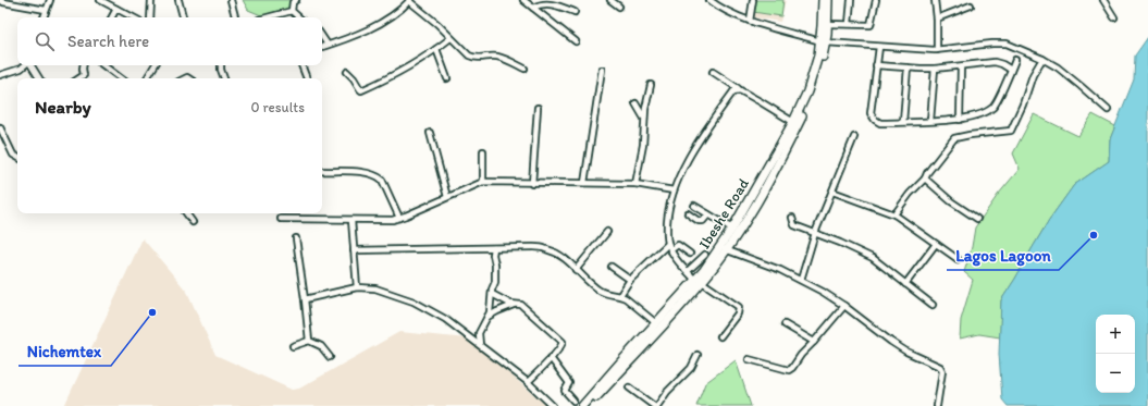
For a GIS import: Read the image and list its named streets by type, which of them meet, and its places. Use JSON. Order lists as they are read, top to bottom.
{
  "streets": {
    "main road": ["Ibeshe Road"]
  },
  "places": ["Lagos Lagoon", "Nichemtex"],
  "page": {
    "search": "Search here",
    "heading": ["Nearby", "0 results"],
    "map_buttons": ["+", "−"]
  }
}
